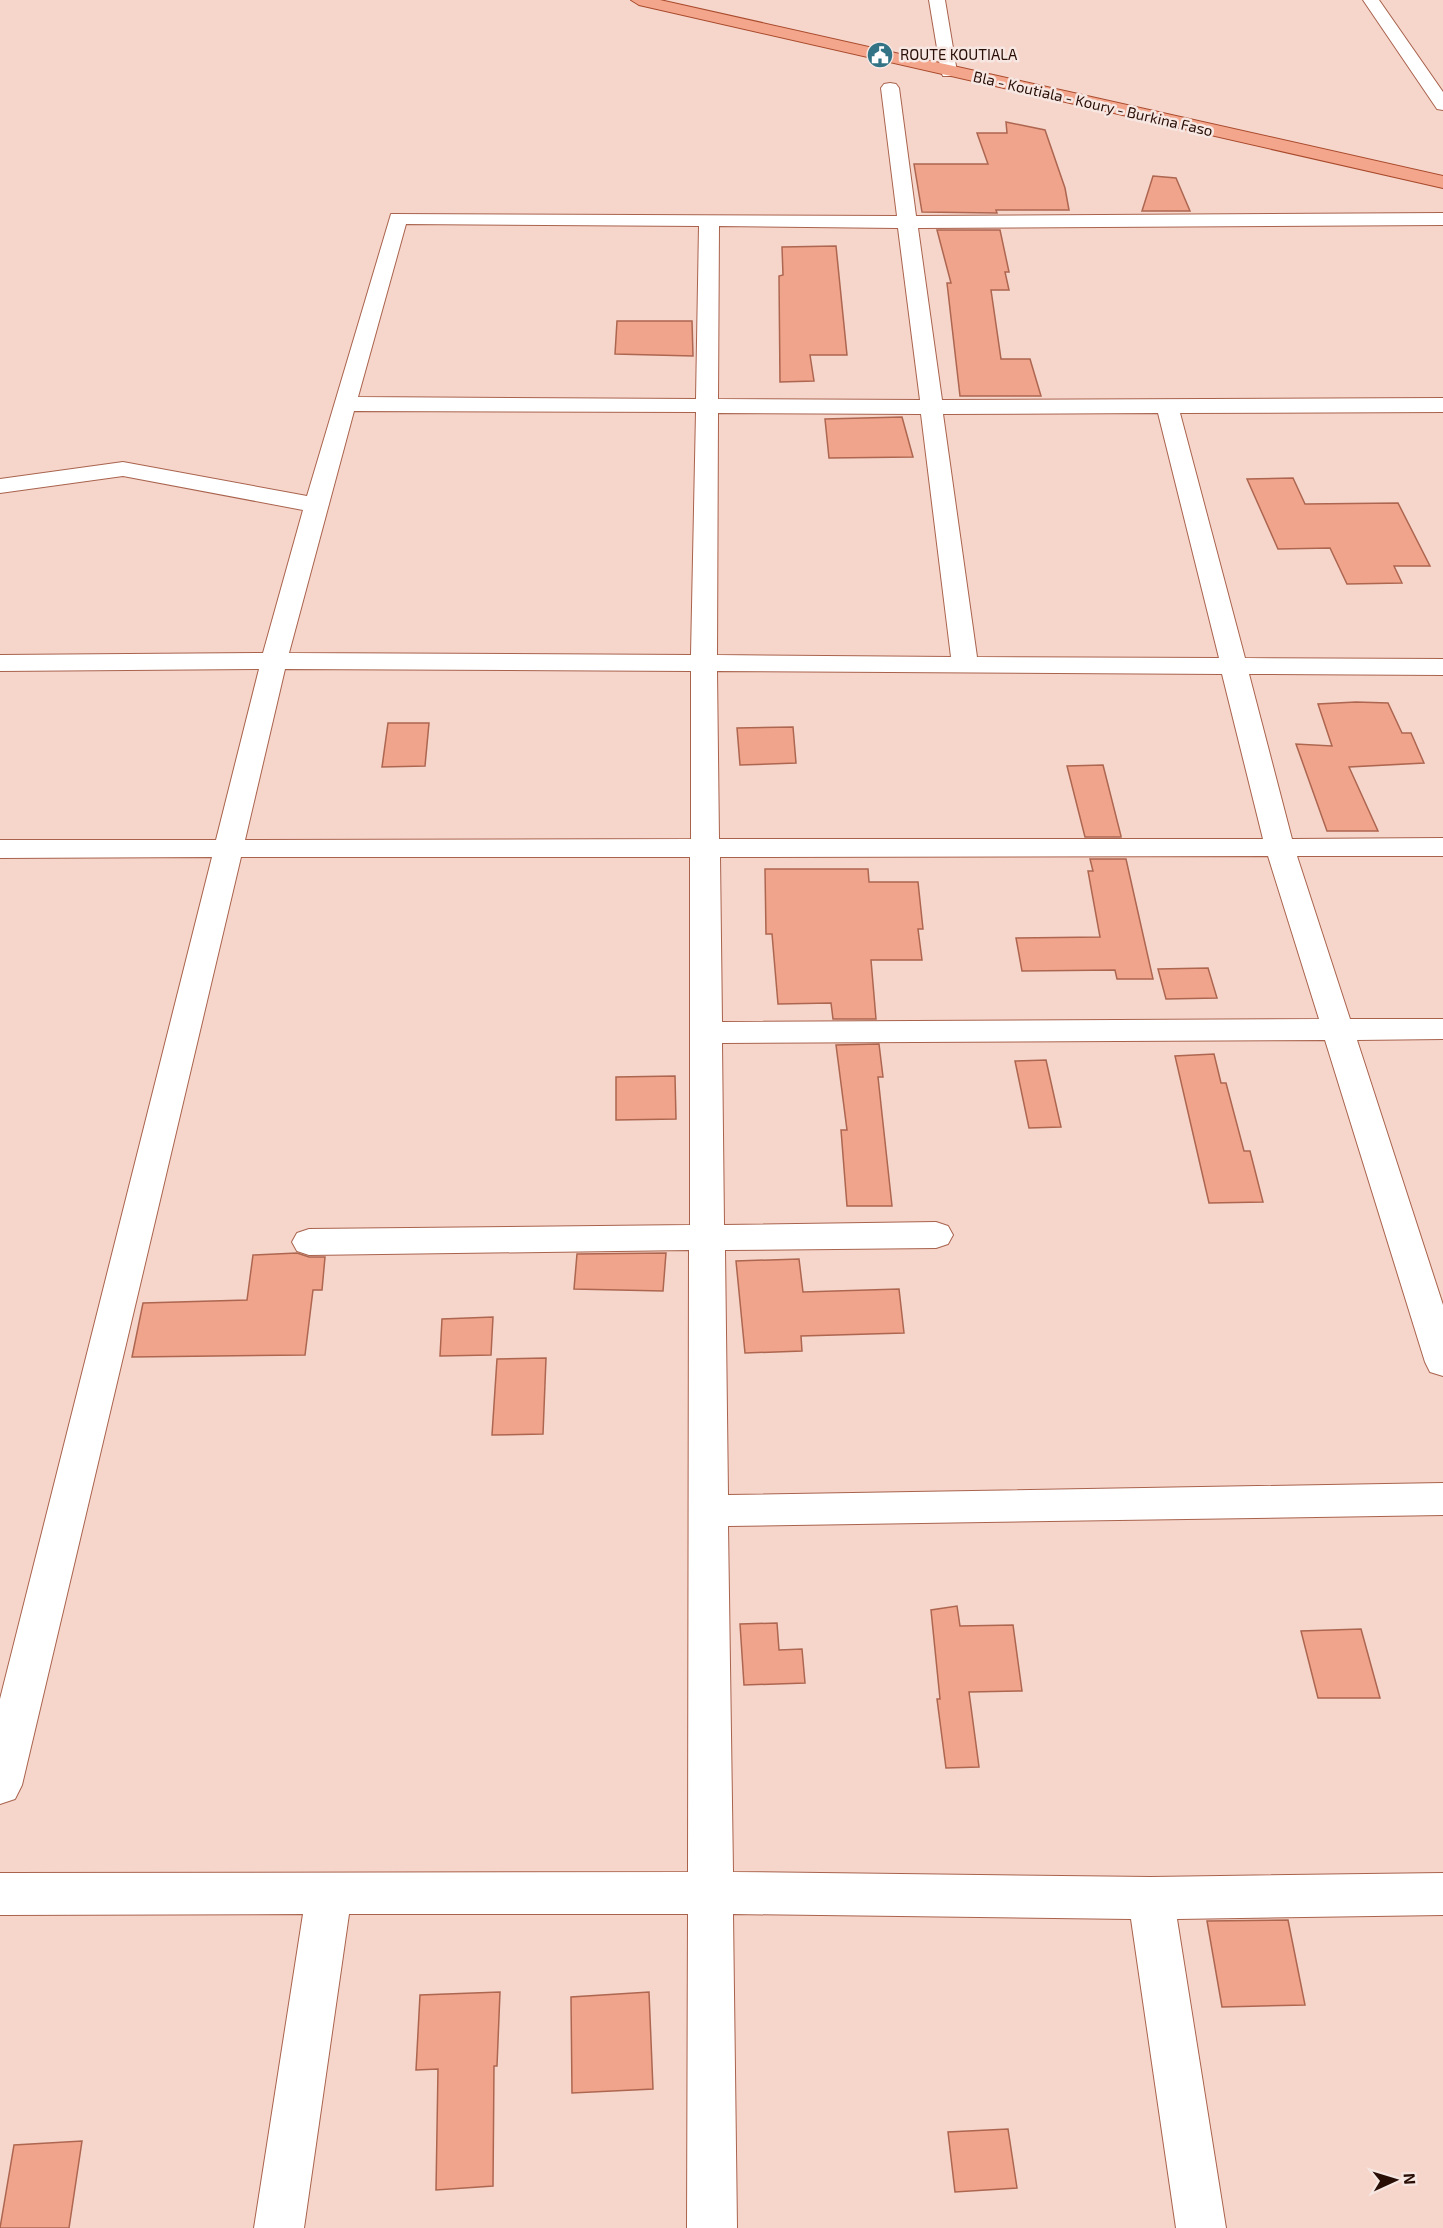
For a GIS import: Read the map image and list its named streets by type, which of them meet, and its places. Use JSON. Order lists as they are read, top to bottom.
{
  "streets": {
    "main road": ["Bla - Koutiala - Koury - Burkina Faso"]
  },
  "places": {
    "public building": ["ROUTE KOUTIALA"]
  },
  "north": "right"
}
